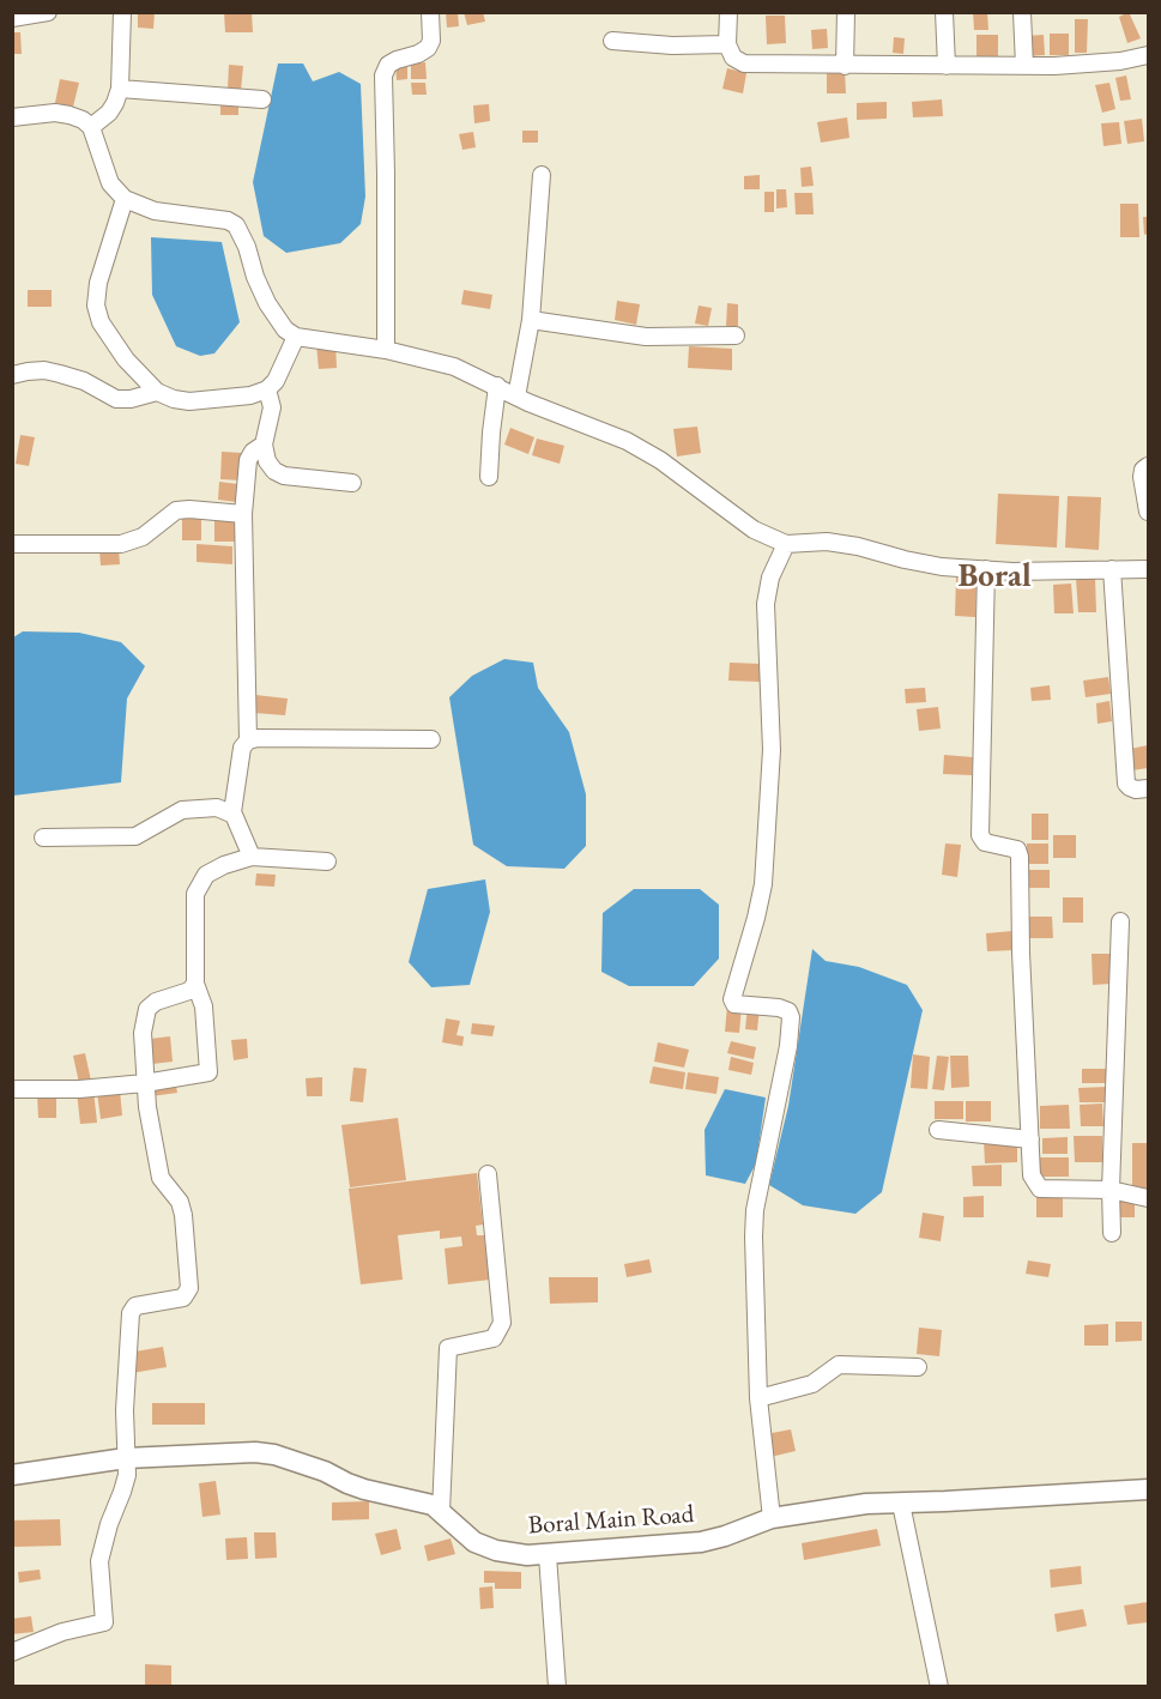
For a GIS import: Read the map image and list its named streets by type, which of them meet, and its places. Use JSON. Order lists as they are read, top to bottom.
{
  "streets": {
    "main road": ["Boral Main Road"]
  },
  "districts": ["Boral"]
}
